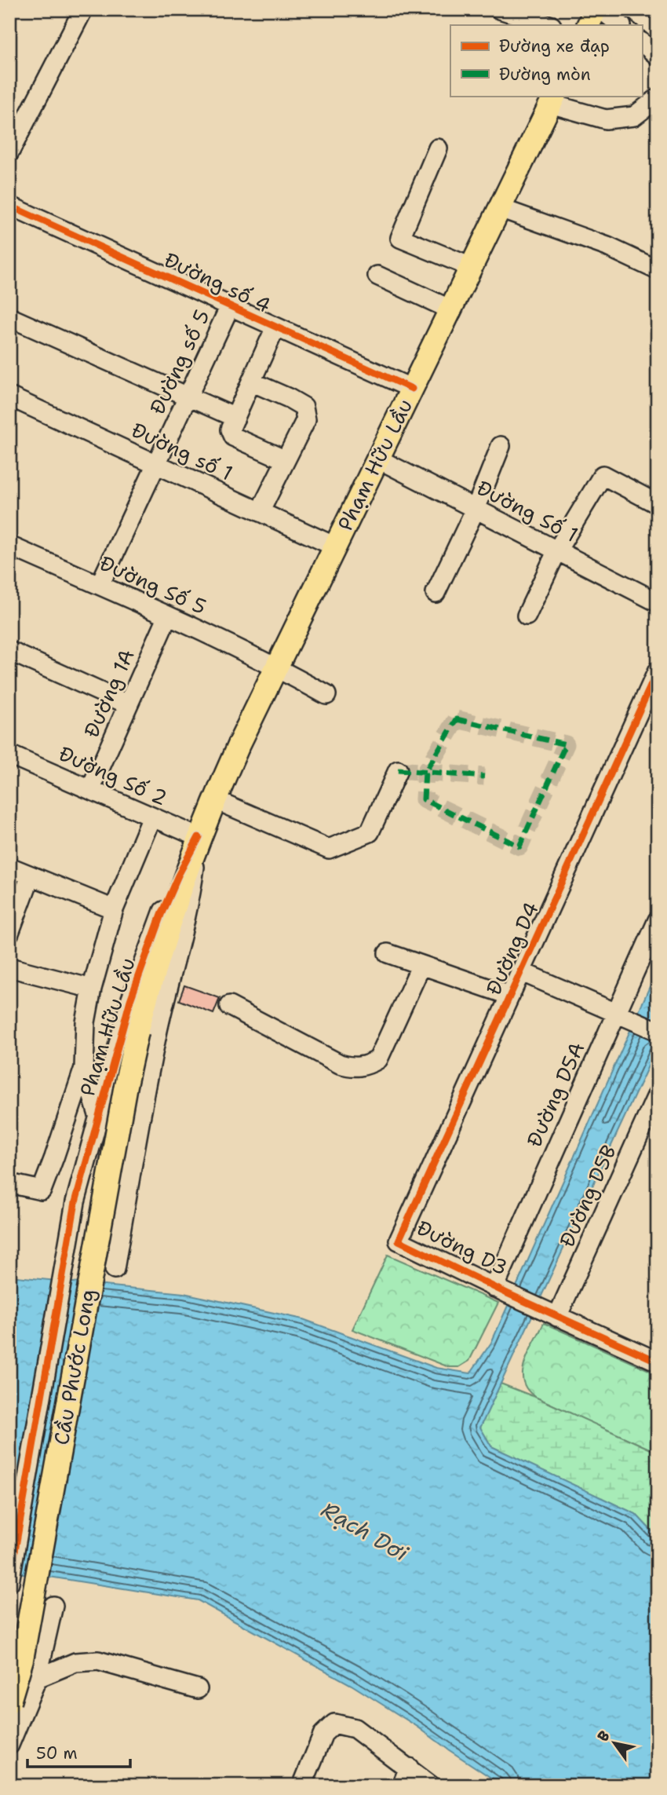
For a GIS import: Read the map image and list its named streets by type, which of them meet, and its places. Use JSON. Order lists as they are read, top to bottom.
{
  "streets": {
    "main road": ["Phạm Hữu Lầu", "Cầu Phước Long"],
    "street": [
      "Đường số 4",
      "Đường số 5",
      "Đường số 1",
      "Đường Số 1",
      "Đường Số 5",
      "Đường 1A",
      "Đường Số 2",
      "Đường D4",
      "Đường D5A",
      "Đường D5B",
      "Đường D3"
    ]
  },
  "crossings": [
    ["Đường số 4", "Đường số 5"],
    ["Đường số 4", "Phạm Hữu Lầu"],
    ["Đường số 5", "Đường số 1"],
    ["Đường số 5", "Đường Số 5"],
    ["Đường số 1", "Phạm Hữu Lầu"],
    ["Phạm Hữu Lầu", "Đường Số 1"],
    ["Phạm Hữu Lầu", "Đường Số 5"],
    ["Phạm Hữu Lầu", "Đường Số 2"],
    ["Phạm Hữu Lầu", "Cầu Phước Long"],
    ["Đường Số 5", "Đường 1A"],
    ["Đường 1A", "Đường Số 2"],
    ["Đường D4", "Đường D3"],
    ["Đường D5A", "Đường D3"],
    ["Đường D5B", "Đường D3"]
  ],
  "water": ["Rạch Dơi"],
  "legend": ["Đường xe đạp", "Đường mòn"],
  "scale_bar": "50 m",
  "north": "top left"
}
